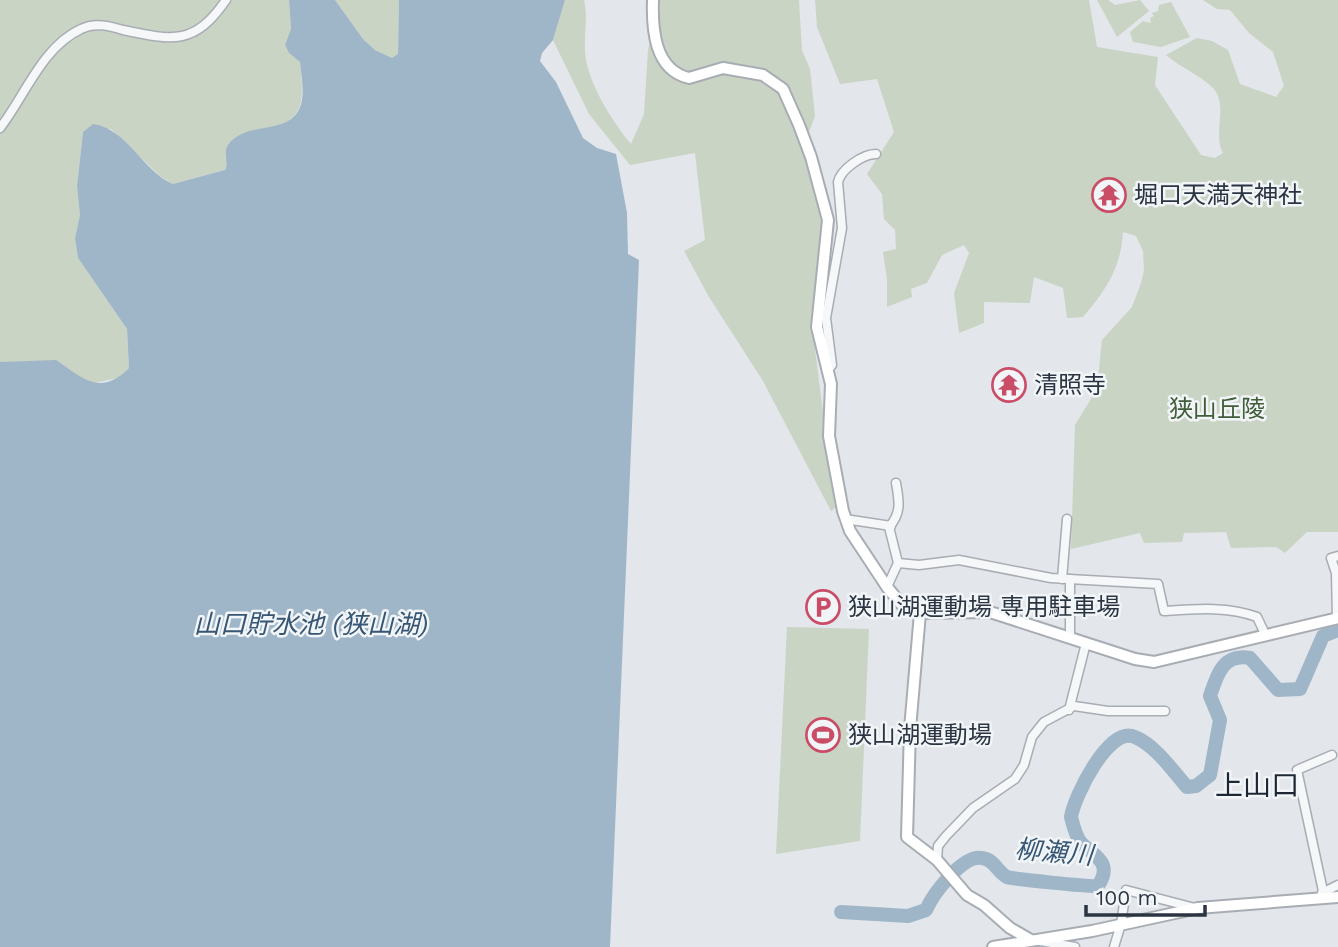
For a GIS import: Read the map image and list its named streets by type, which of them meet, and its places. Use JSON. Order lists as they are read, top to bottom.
{
  "districts": ["上山口"],
  "water": ["山口貯水池 (狭山湖)", "柳瀬川"],
  "parks": ["狭山丘陵"],
  "places": {
    "temple": ["堀口天満天神社", "清照寺"],
    "parking": ["狭山湖運動場 専用駐車場"],
    "sports": ["狭山湖運動場"]
  },
  "scale_bar": "100 m"
}
